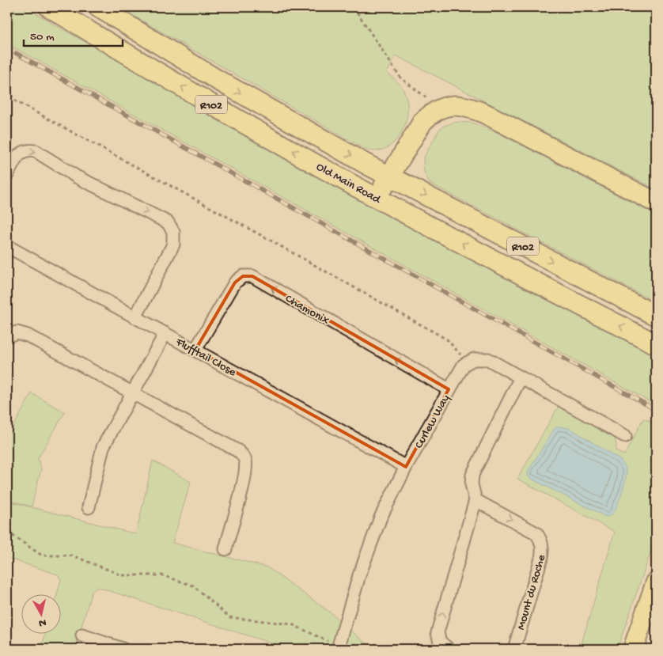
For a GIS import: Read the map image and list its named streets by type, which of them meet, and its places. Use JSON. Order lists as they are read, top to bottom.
{
  "streets": {
    "main road": ["R102", "Old Main Road"],
    "street": [
      "Chamonix",
      "Flufftail Close",
      "Curlew Way",
      "Mount du Roche"
    ]
  },
  "crossings": [
    ["Chamonix", "Flufftail Close"],
    ["Chamonix", "Curlew Way"],
    ["Flufftail Close", "Curlew Way"]
  ],
  "one_way": ["Mount du Roche"],
  "scale_bar": "50 m",
  "north": "bottom"
}
